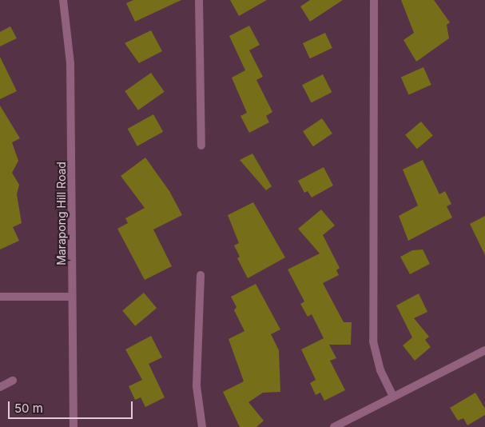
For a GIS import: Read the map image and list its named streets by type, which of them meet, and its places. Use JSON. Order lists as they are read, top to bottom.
{
  "streets": {
    "street": ["Marapong Hill Road"]
  },
  "scale_bar": "50 m"
}
